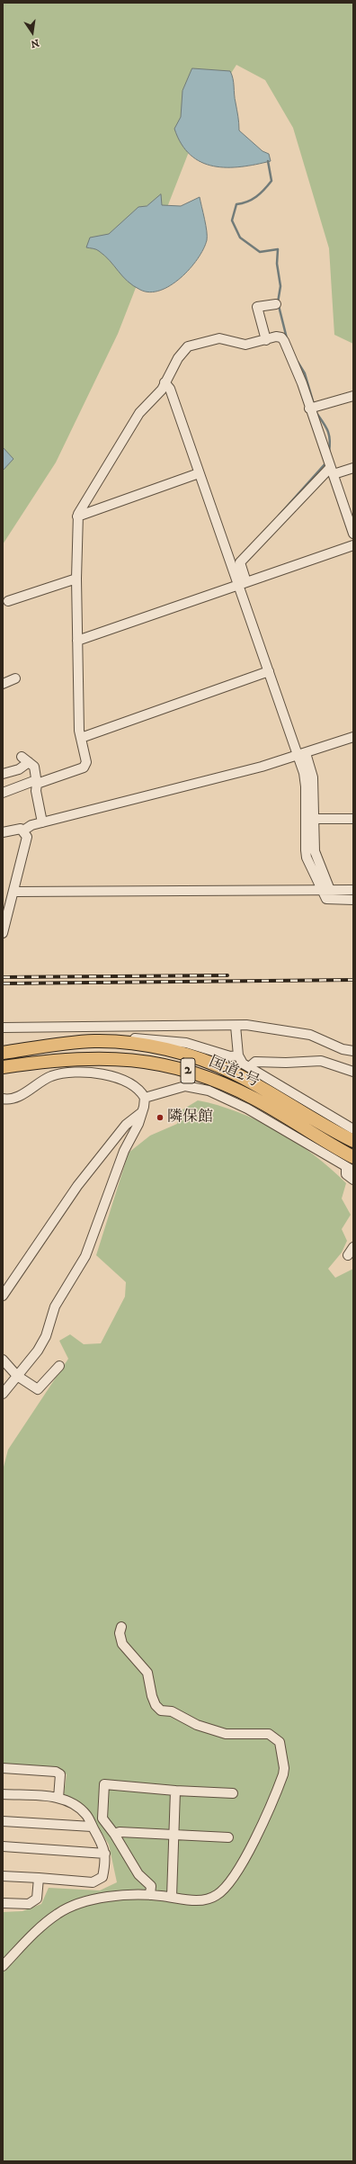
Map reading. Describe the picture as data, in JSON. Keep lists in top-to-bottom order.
{
  "streets": {
    "highway": ["2", "国道2号"]
  },
  "places": ["隣保館"],
  "north": "bottom"
}
